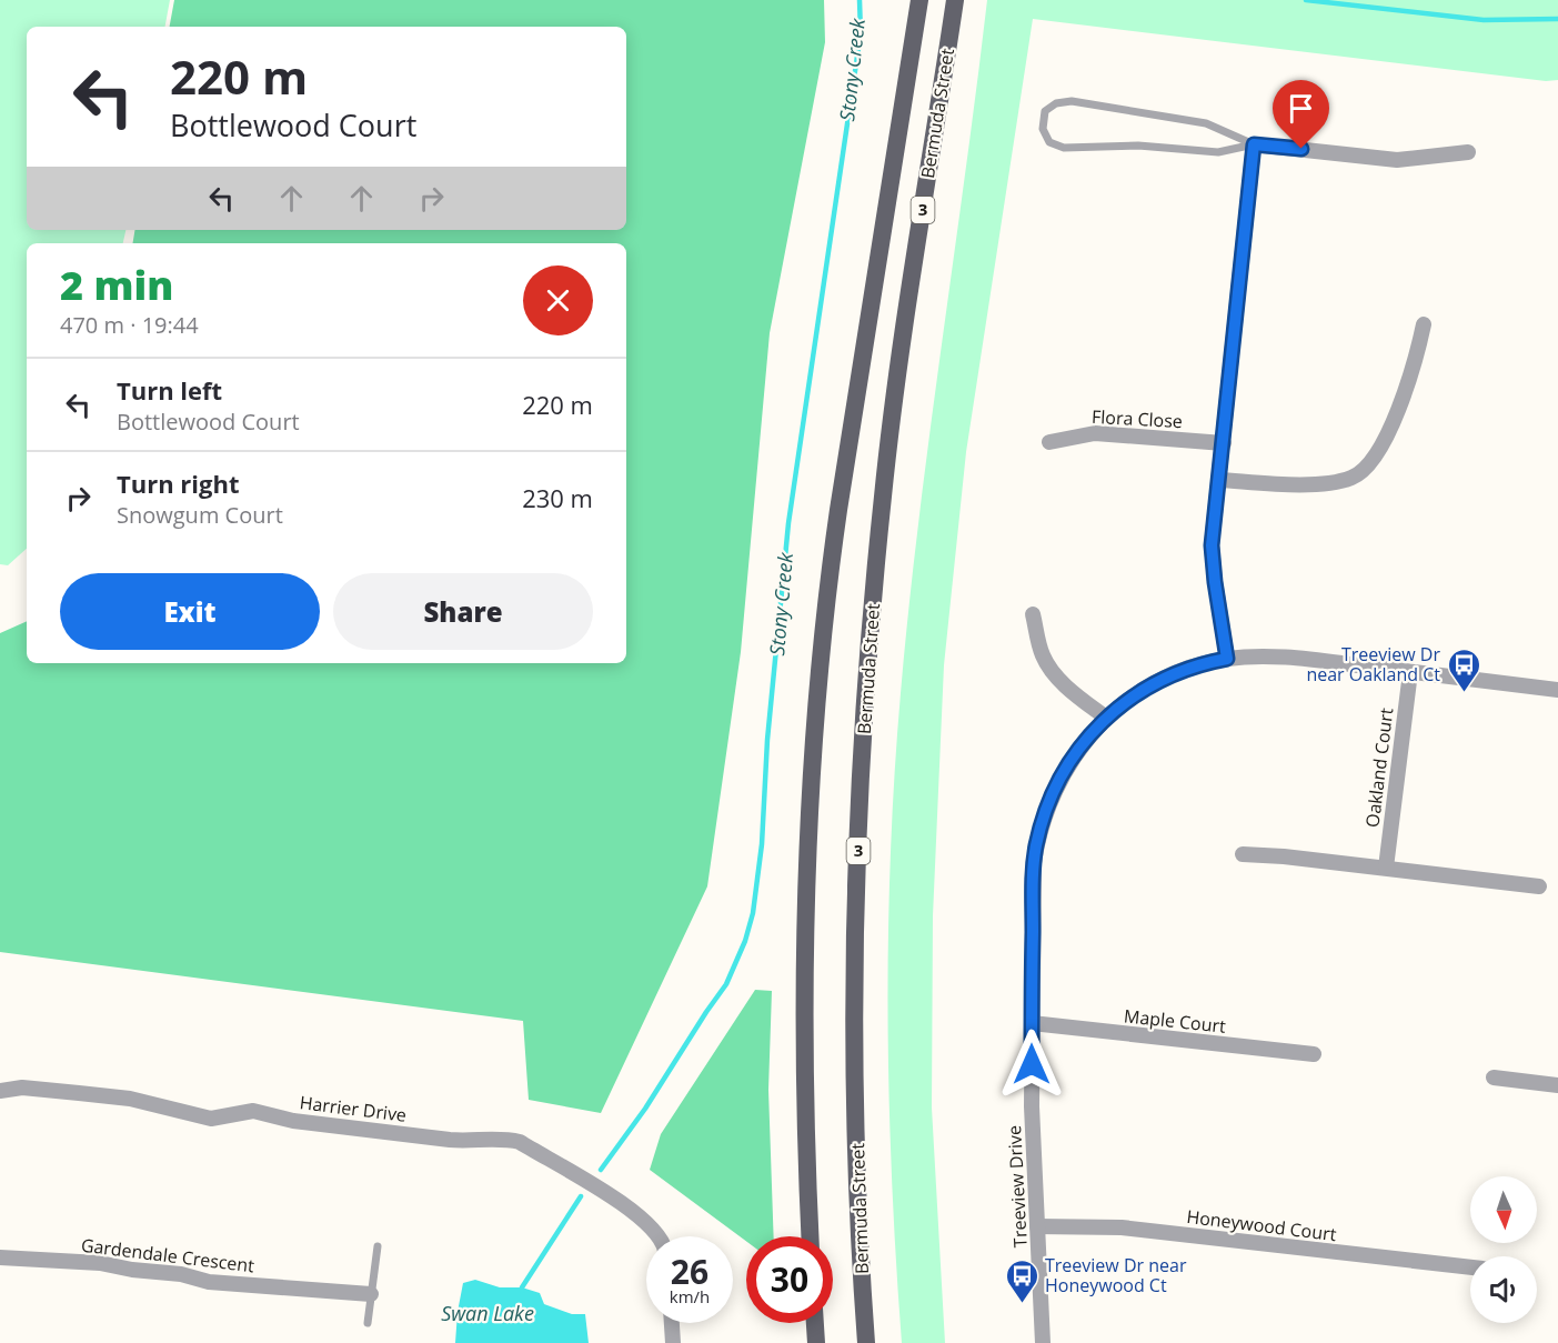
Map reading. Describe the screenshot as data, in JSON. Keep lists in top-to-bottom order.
{
  "streets": {
    "main road": ["Bermuda Street", "3"],
    "street": [
      "Flora Close",
      "Oakland Court",
      "Maple Court",
      "Harrier Drive",
      "Treeview Drive",
      "Honeywood Court",
      "Gardendale Crescent"
    ]
  },
  "crossings": [
    ["Oakland Court", "Treeview Drive"],
    ["Maple Court", "Treeview Drive"],
    ["Treeview Drive", "Honeywood Court"]
  ],
  "water": ["Stony Creek", "Swan Lake"],
  "places": {
    "bus stop": ["Treeview Dr near Oakland Ct", "Treeview Dr near Honeywood Ct"]
  },
  "north": "bottom",
  "page": {
    "turn": ["220 m", "Bottlewood Court"],
    "heading": ["2 min", "470 m · 19:44"],
    "list": [
      {
        "name": "Turn left",
        "note": "Bottlewood Court",
        "value": "220 m"
      },
      {
        "name": "Turn right",
        "note": "Snowgum Court",
        "value": "230 m"
      }
    ],
    "buttons": ["Exit", "Share"],
    "speed": "26 km/h",
    "limit": "30"
  }
}
